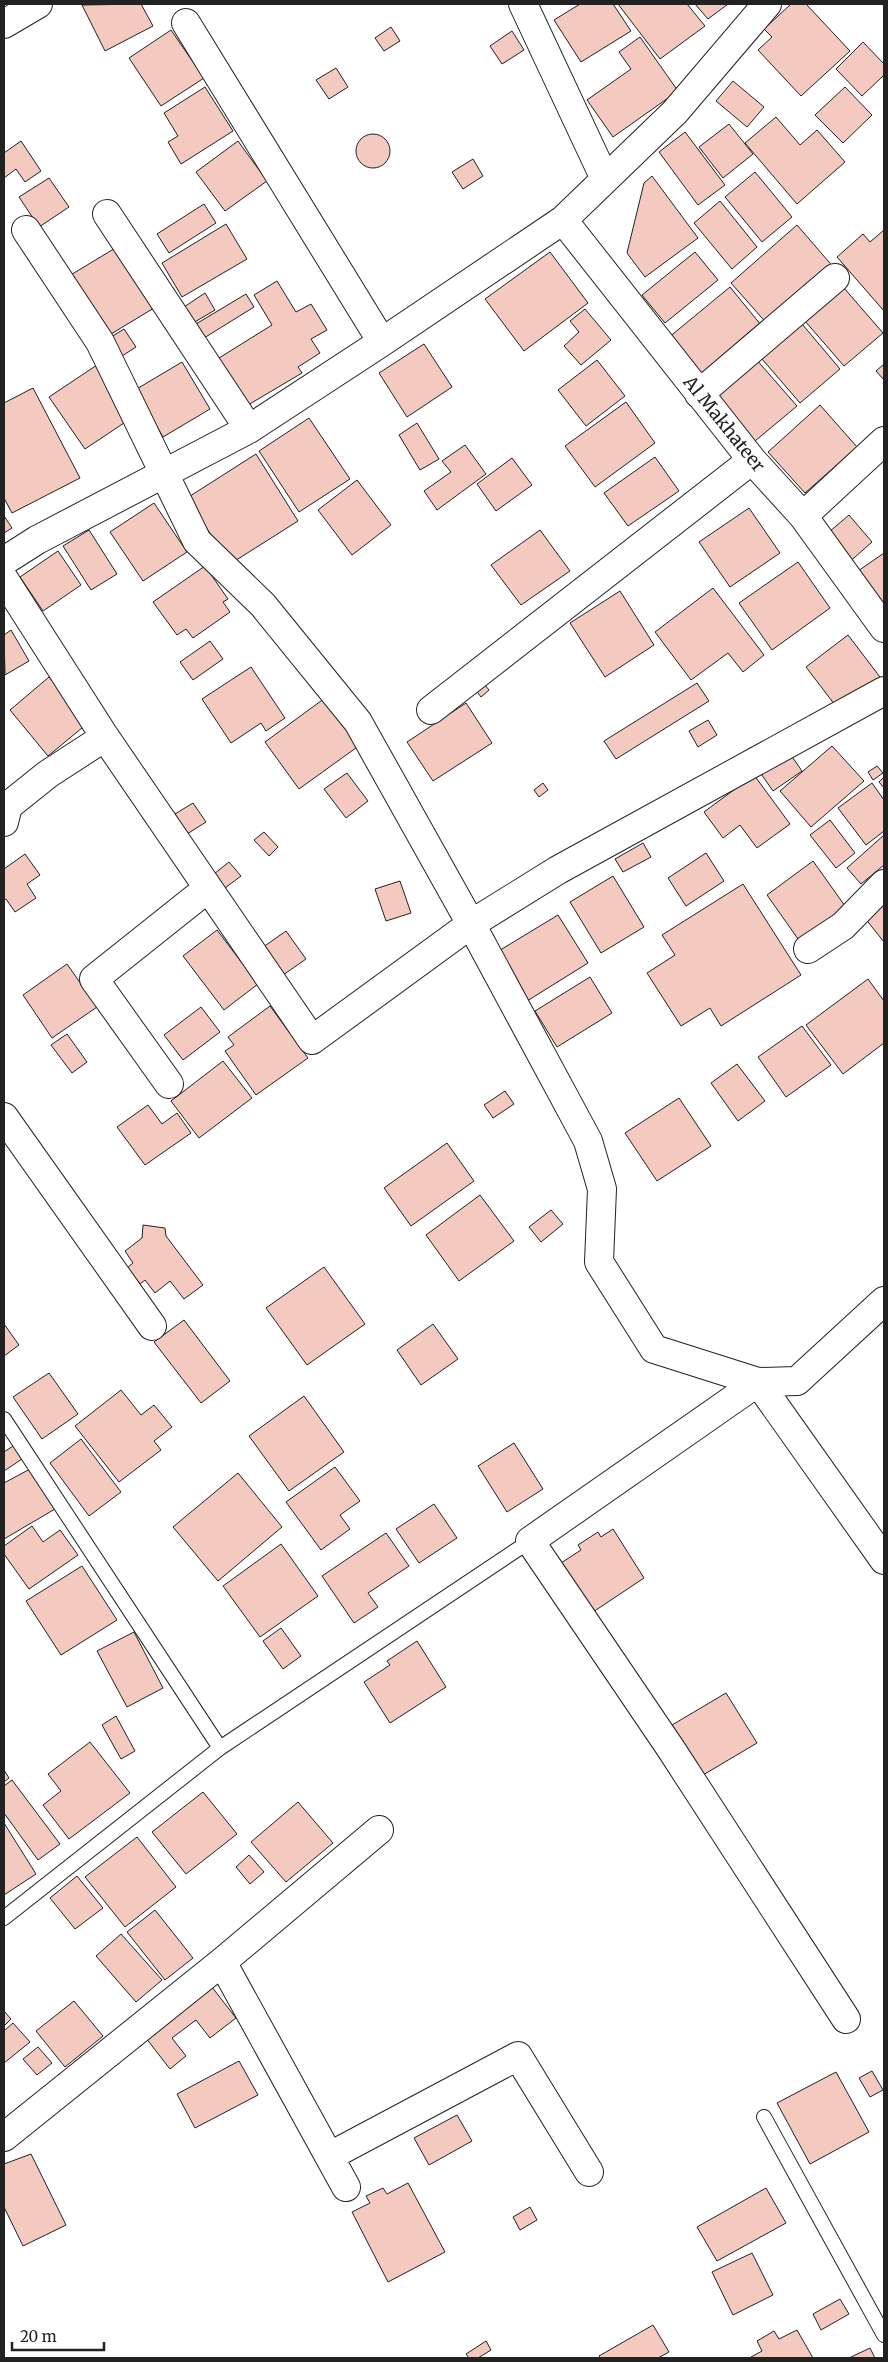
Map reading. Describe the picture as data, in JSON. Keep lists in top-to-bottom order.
{
  "streets": {
    "street": ["Al Makhateer"]
  },
  "scale_bar": "20 m"
}
